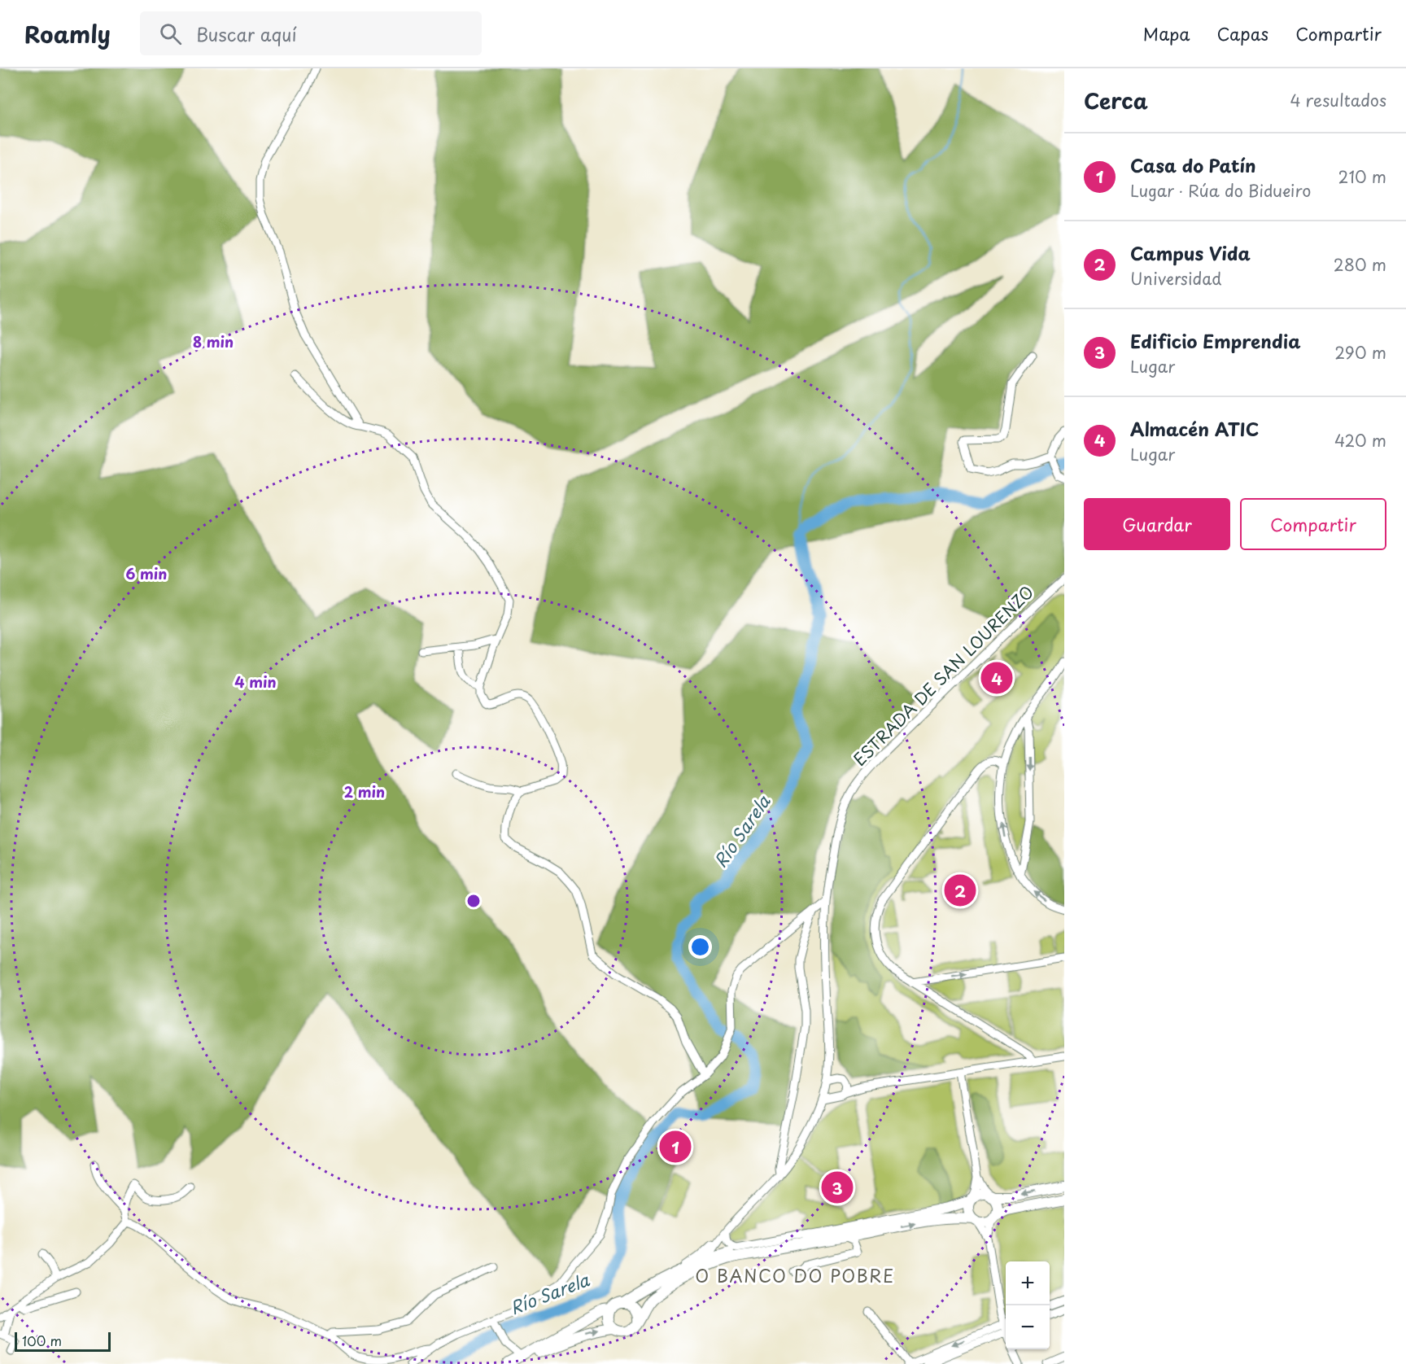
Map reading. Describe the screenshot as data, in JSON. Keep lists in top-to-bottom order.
{
  "streets": {
    "street": ["ESTRADA DE SAN LOURENZO"]
  },
  "districts": ["O BANCO DO POBRE"],
  "water": ["Río Sarela"],
  "scale_bar": "100 m",
  "page": {
    "header": "Roamly",
    "search": "Buscar aquí",
    "nav": ["Mapa", "Capas", "Compartir"],
    "heading": ["Cerca", "4 resultados"],
    "list": [
      {
        "mark": "1",
        "name": "Casa do Patín",
        "note": "Lugar · Rúa do Bidueiro",
        "value": "210 m"
      },
      {
        "mark": "2",
        "name": "Campus Vida",
        "note": "Universidad",
        "value": "280 m"
      },
      {
        "mark": "3",
        "name": "Edificio Emprendia",
        "note": "Lugar",
        "value": "290 m"
      },
      {
        "mark": "4",
        "name": "Almacén ATIC",
        "note": "Lugar",
        "value": "420 m"
      }
    ],
    "buttons": ["Guardar", "Compartir"],
    "pins": [
      "4",
      "2",
      "1",
      "3"
    ],
    "map_buttons": ["+", "−"],
    "scale": "100 m"
  },
  "rings": [
    "8 min",
    "6 min",
    "4 min",
    "2 min"
  ]
}
